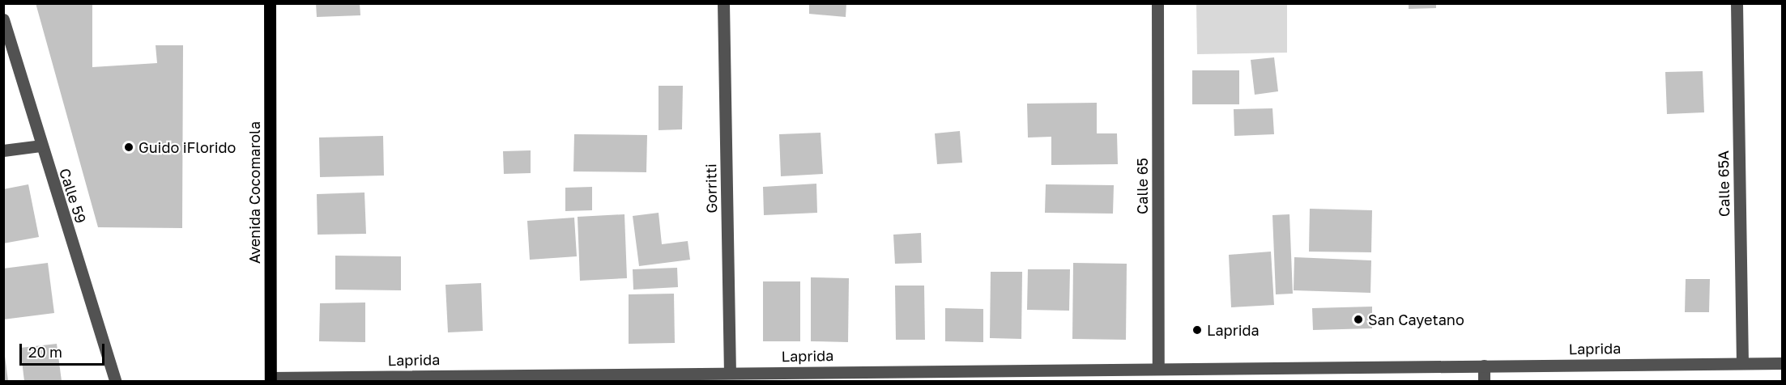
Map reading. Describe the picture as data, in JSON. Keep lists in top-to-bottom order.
{
  "streets": {
    "main road": ["Avenida Cocomarola"],
    "street": [
      "Calle 65A",
      "Calle 65",
      "Gorritti",
      "Calle 59",
      "Laprida"
    ]
  },
  "crossings": [
    ["Calle 65A", "Laprida"],
    ["Calle 65", "Laprida"],
    ["Gorritti", "Laprida"],
    ["Avenida Cocomarola", "Laprida"]
  ],
  "places": ["Guido iFlorido", "San Cayetano", "Laprida"],
  "scale_bar": "20 m"
}
